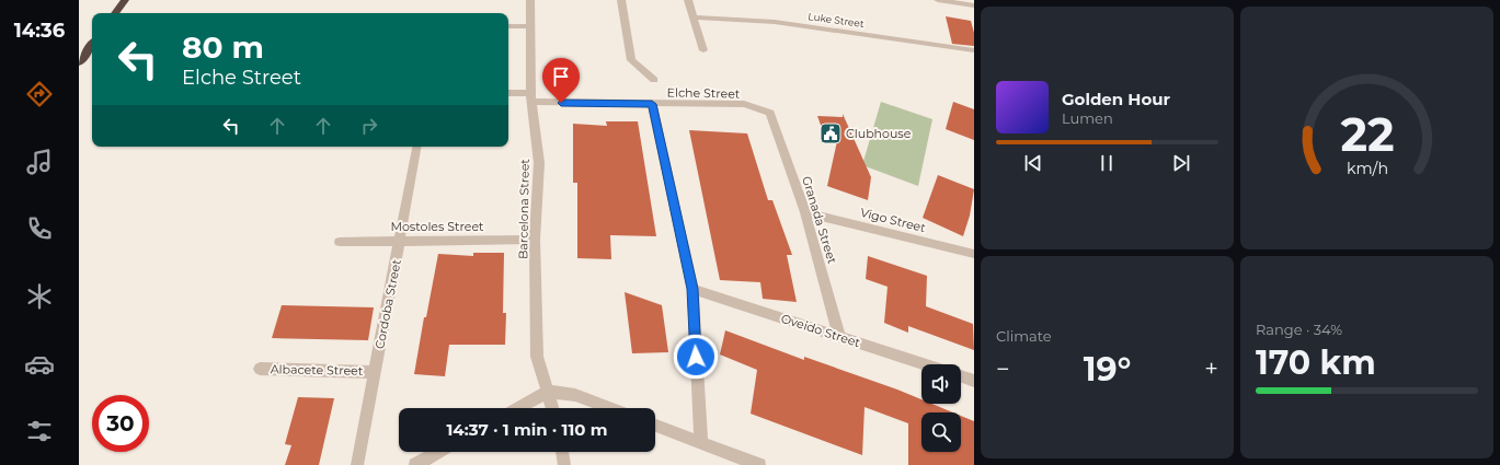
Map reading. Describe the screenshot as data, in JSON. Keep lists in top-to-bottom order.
{
  "streets": {
    "street": [
      "Luke Street",
      "Elche Street",
      "Barcelona Street",
      "Granada Street",
      "Vigo Street",
      "Mostoles Street",
      "Cordoba Street",
      "Oveido Street",
      "Albacete Street"
    ]
  },
  "crossings": [
    ["Elche Street", "Barcelona Street"],
    ["Elche Street", "Granada Street"],
    ["Barcelona Street", "Mostoles Street"],
    ["Granada Street", "Vigo Street"],
    ["Granada Street", "Oveido Street"],
    ["Mostoles Street", "Cordoba Street"],
    ["Cordoba Street", "Albacete Street"]
  ],
  "places": {
    "public building": ["Clubhouse"]
  },
  "page": {
    "tabs": "14:36",
    "turn": ["80 m", "Elche Street"],
    "song": ["Golden Hour", "Lumen"],
    "tile": [
      "Climate",
      ["Range · 34%", "170 km"]
    ],
    "heat": ["−", "19°", "+"],
    "limit": "30",
    "trip": "14:37 · 1 min · 110 m",
    "gauge": ["22", "km/h"]
  }
}
